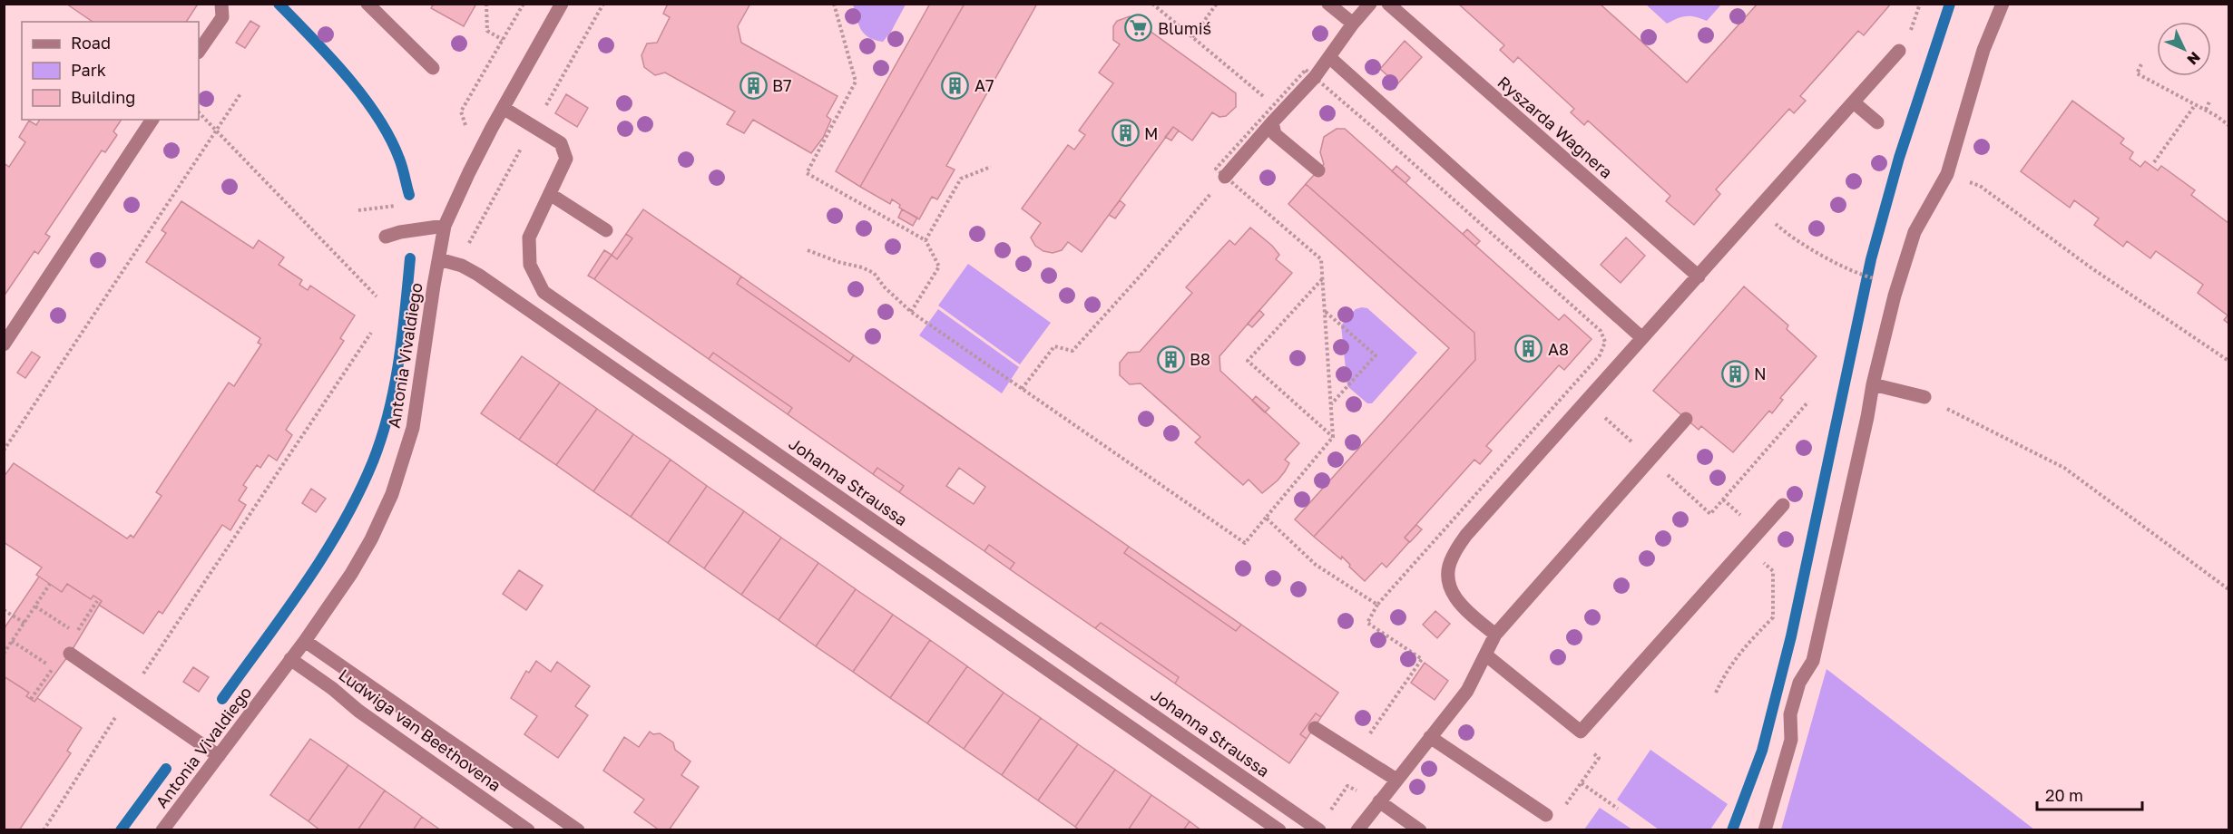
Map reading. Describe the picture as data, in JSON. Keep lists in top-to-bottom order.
{
  "streets": {
    "street": [
      "Ryszarda Wagnera",
      "Antonia Vivaldiego",
      "Johanna Straussa",
      "Ludwiga van Beethovena"
    ]
  },
  "crossings": [
    ["Antonia Vivaldiego", "Johanna Straussa"],
    ["Antonia Vivaldiego", "Ludwiga van Beethovena"]
  ],
  "places": {
    "supermarket": ["Blumiś"],
    "building": [
      "B7",
      "A7",
      "M",
      "A8",
      "B8",
      "N"
    ]
  },
  "legend": ["Road", "Park", "Building"],
  "scale_bar": "20 m",
  "north": "bottom right"
}
